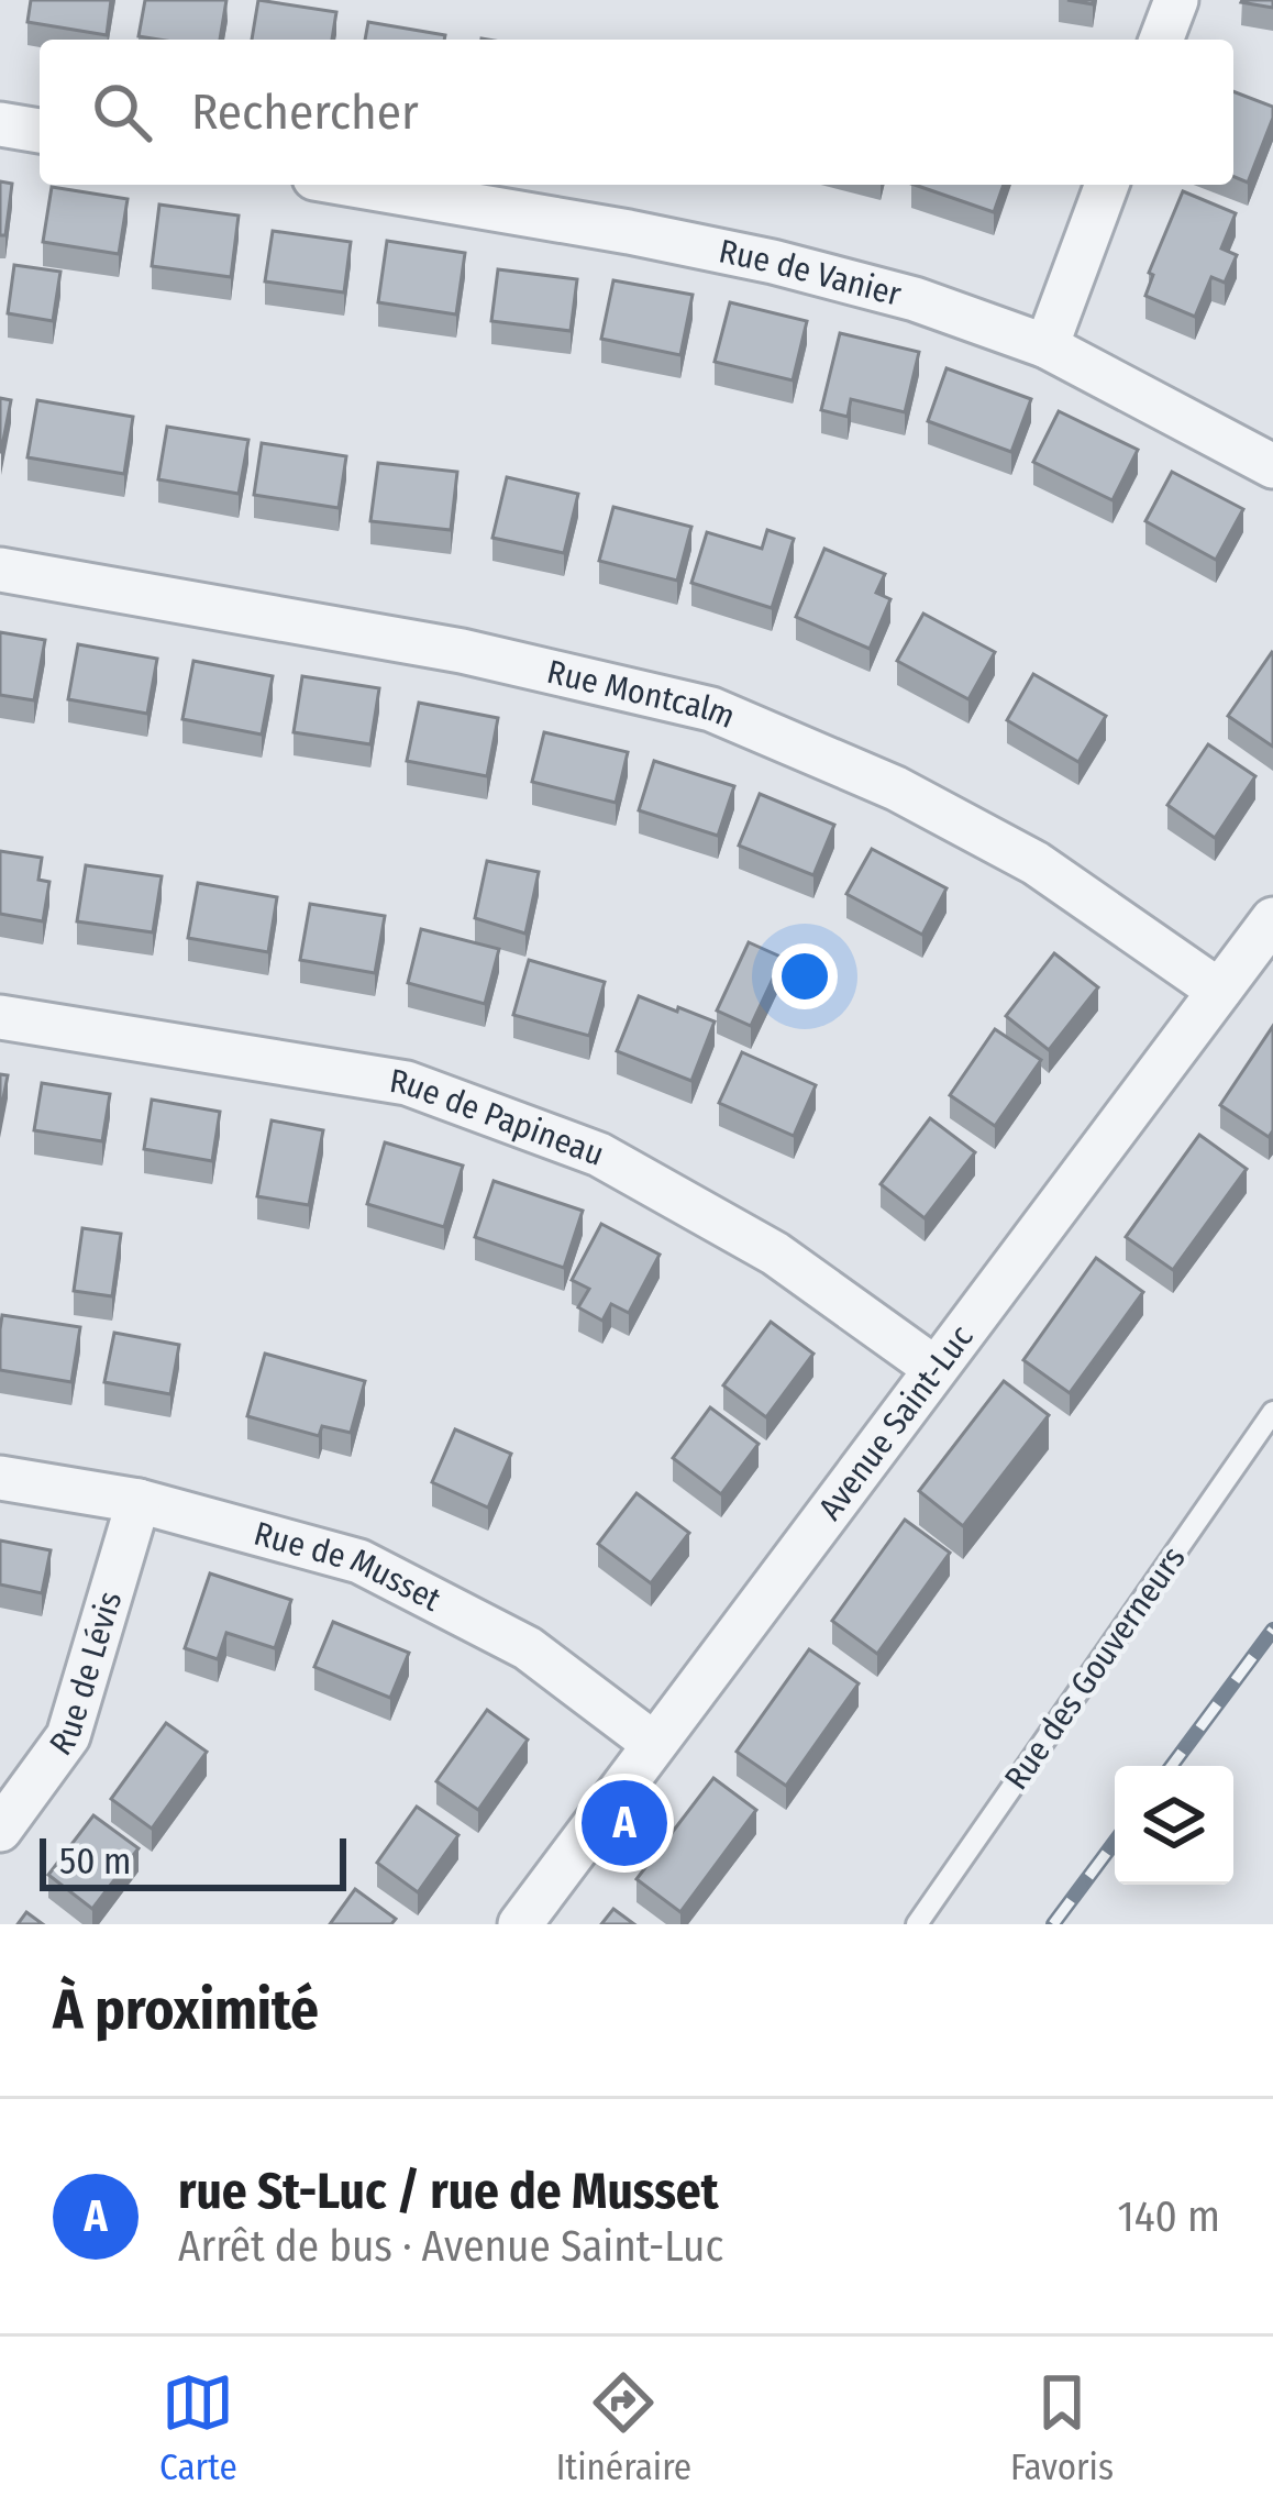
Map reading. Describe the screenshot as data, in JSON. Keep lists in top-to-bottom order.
{
  "streets": {
    "street": [
      "Rue de Vanier",
      "Rue Montcalm",
      "Rue de Papineau",
      "Avenue Saint-Luc",
      "Rue de Musset",
      "Rue de Lévis"
    ],
    "lane": ["Rue des Gouverneurs"]
  },
  "crossings": [
    ["Rue Montcalm", "Avenue Saint-Luc"],
    ["Rue de Papineau", "Avenue Saint-Luc"],
    ["Avenue Saint-Luc", "Rue de Musset"],
    ["Rue de Musset", "Rue de Lévis"]
  ],
  "scale_bar": "50 m",
  "page": {
    "search": "Rechercher",
    "pins": "A",
    "scale": "50 m",
    "heading": "À proximité",
    "list": [
      {
        "mark": "A",
        "name": "rue St-Luc / rue de Musset",
        "note": "Arrêt de bus · Avenue Saint-Luc",
        "value": "140 m"
      }
    ],
    "nav": ["Carte", "Itinéraire", "Favoris"]
  }
}
